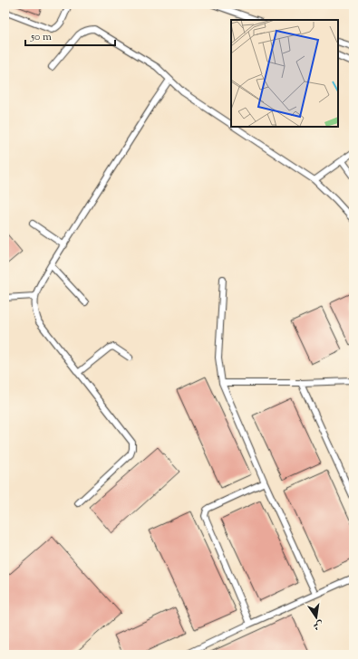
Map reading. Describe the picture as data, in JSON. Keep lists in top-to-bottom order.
{
  "scale_bar": "50 m",
  "north": "bottom"
}
